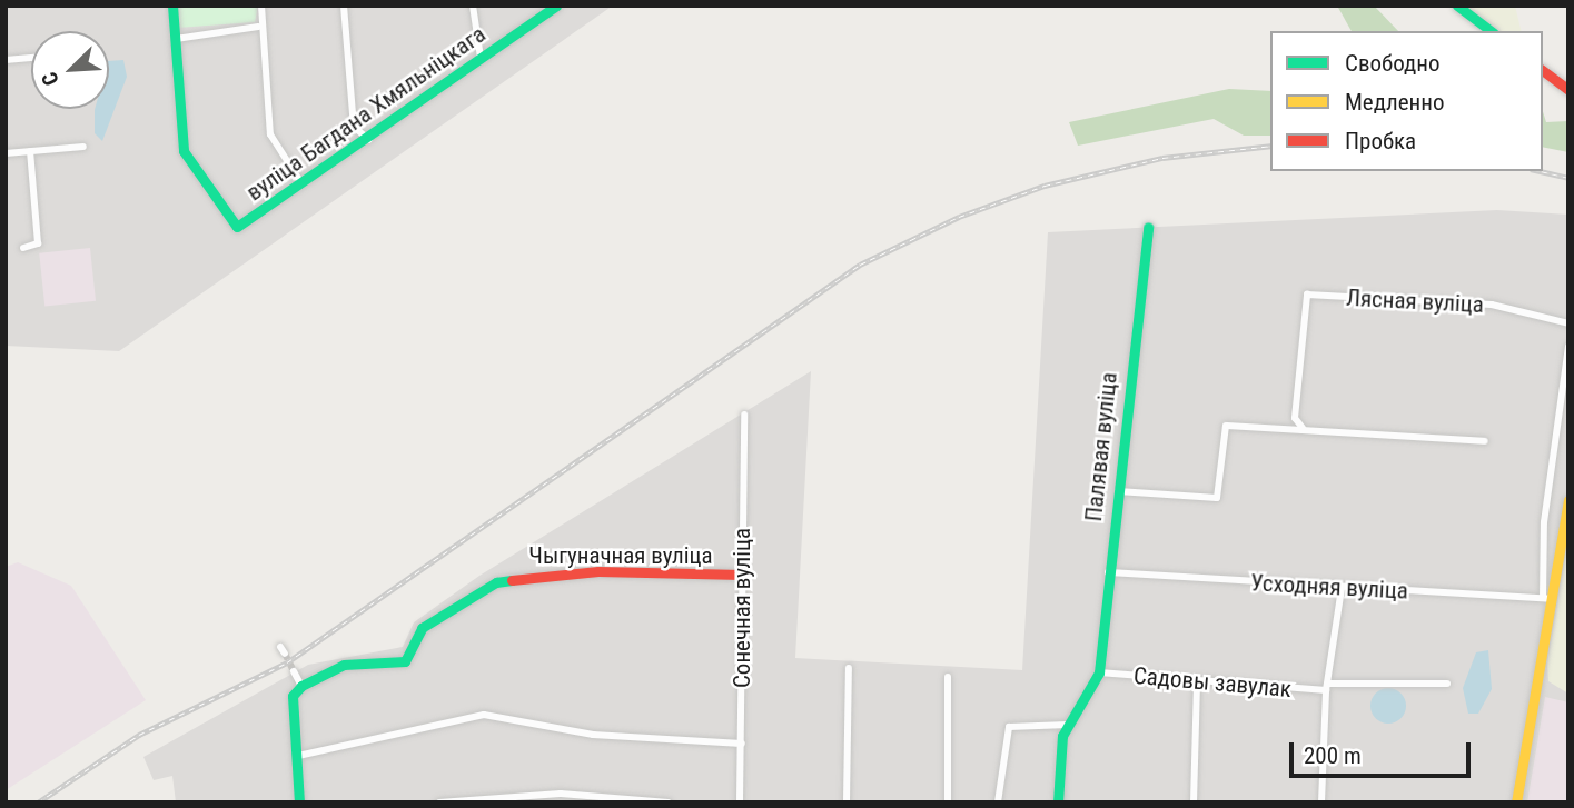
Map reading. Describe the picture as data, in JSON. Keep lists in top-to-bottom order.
{
  "streets": {
    "street": [
      "вуліца Багдана Хмяльніцкага",
      "Лясная вуліца",
      "Палявая вуліца",
      "Чыгуначная вуліца",
      "Усходняя вуліца",
      "Сонечная вуліца",
      "Садовы завулак"
    ]
  },
  "crossings": [
    ["Палявая вуліца", "Усходняя вуліца"],
    ["Палявая вуліца", "Садовы завулак"],
    ["Чыгуначная вуліца", "Сонечная вуліца"]
  ],
  "legend": ["Свободно", "Медленно", "Пробка"],
  "scale_bar": "200 m",
  "north": "bottom left"
}
